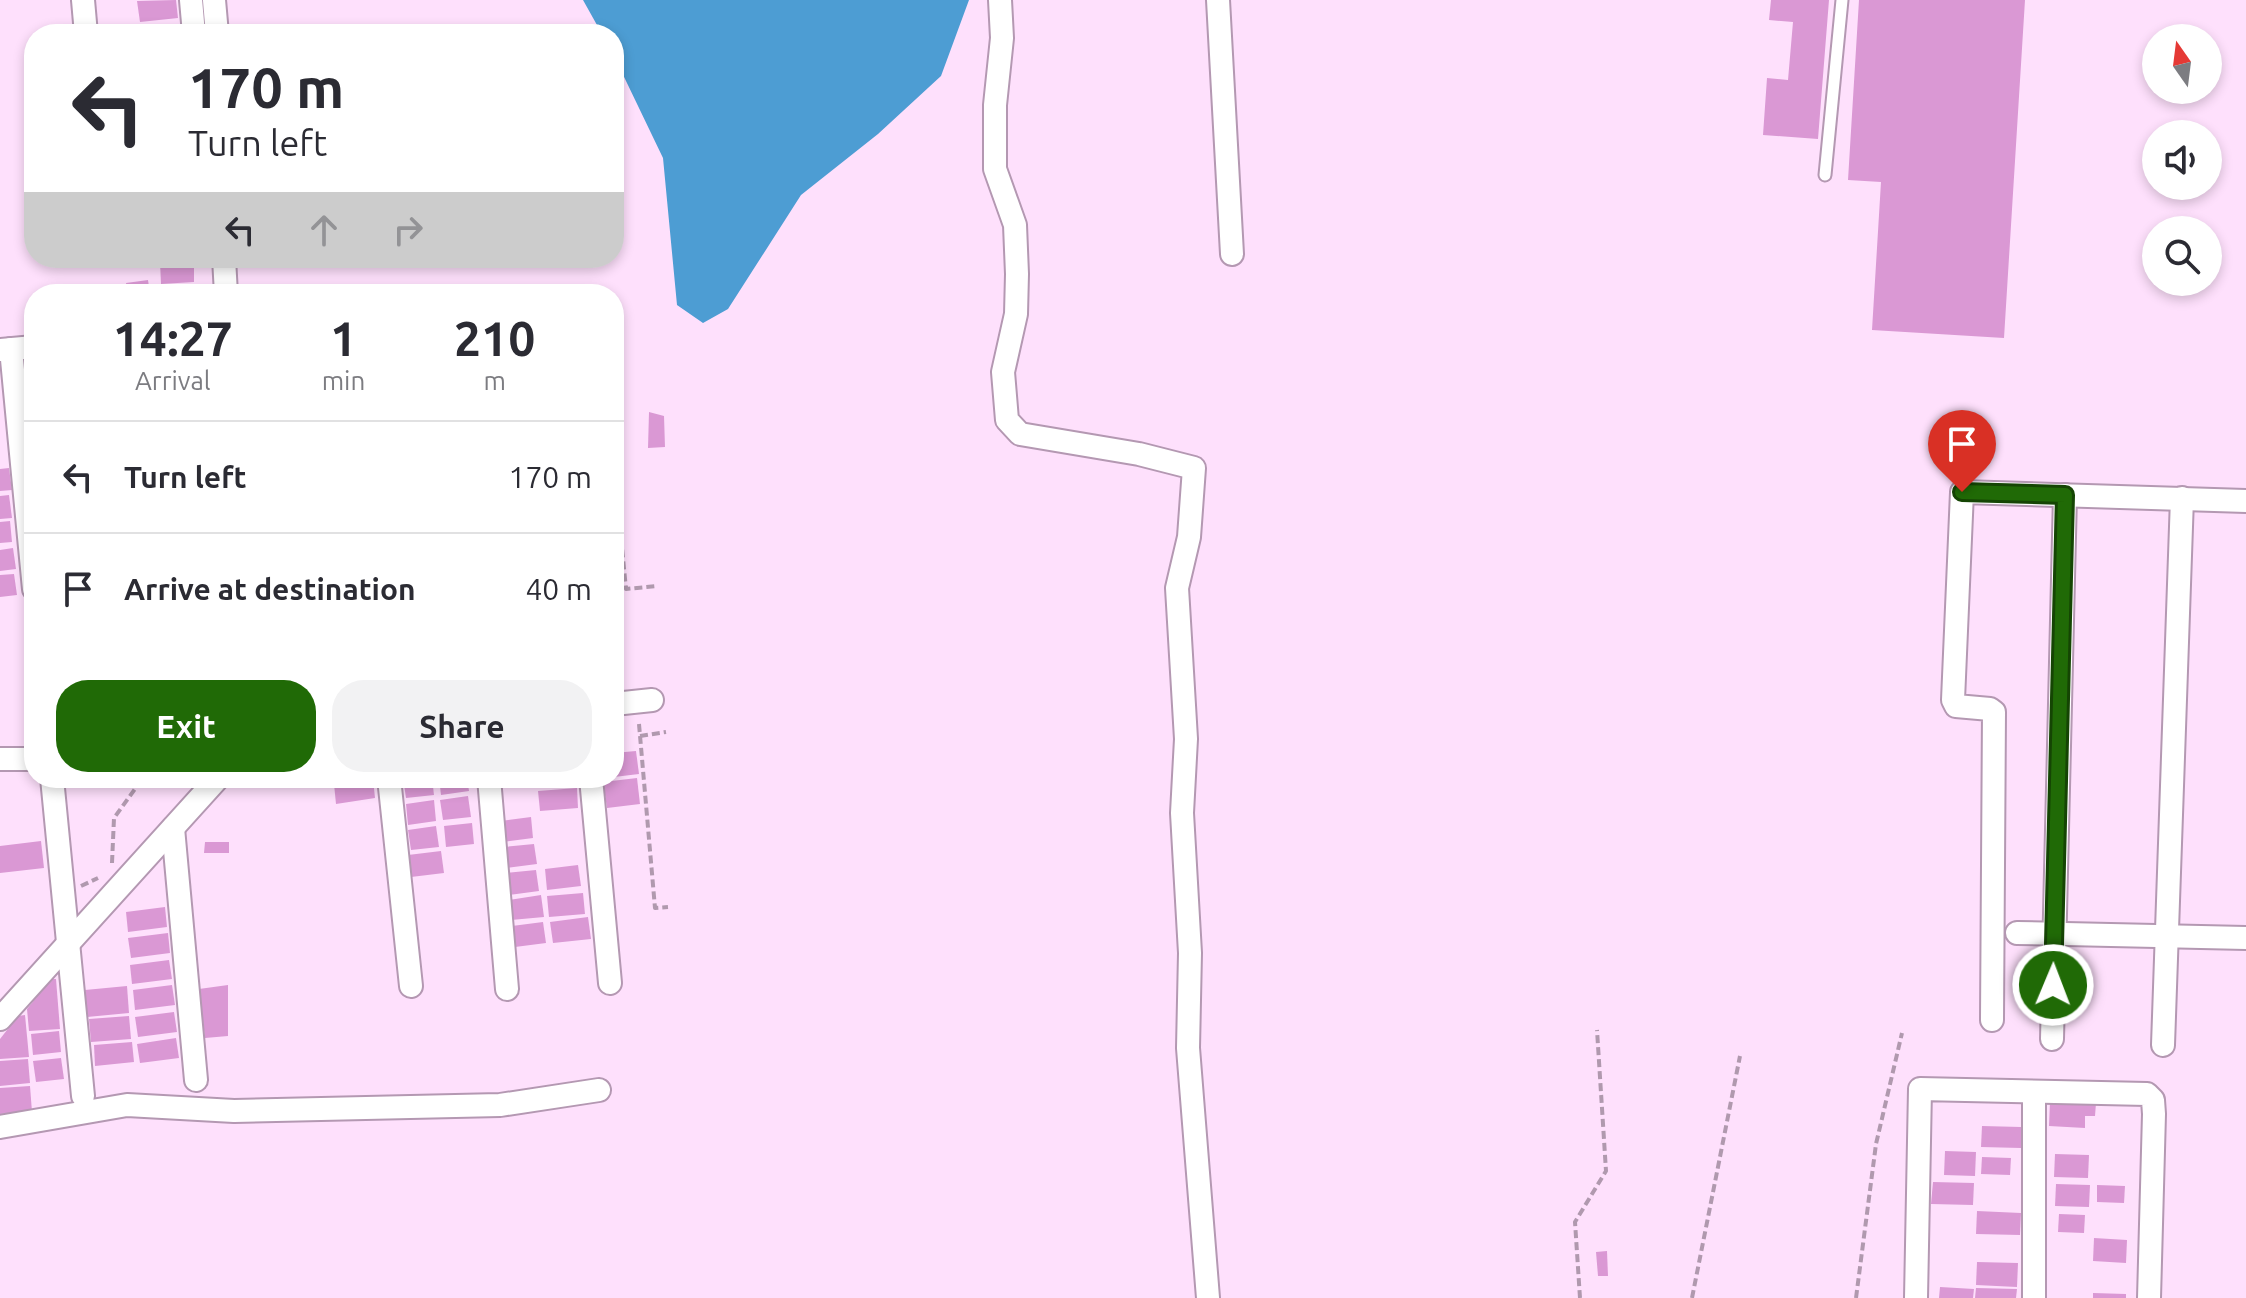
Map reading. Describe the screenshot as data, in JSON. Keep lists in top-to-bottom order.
{
  "north": "top",
  "page": {
    "turn": ["170 m", "Turn left"],
    "eta": [
      "14:27",
      "Arrival",
      "1",
      "min",
      "210",
      "m"
    ],
    "list": [
      {
        "name": "Turn left",
        "value": "170 m"
      },
      {
        "name": "Arrive at destination",
        "value": "40 m"
      }
    ],
    "buttons": ["Exit", "Share"]
  }
}
